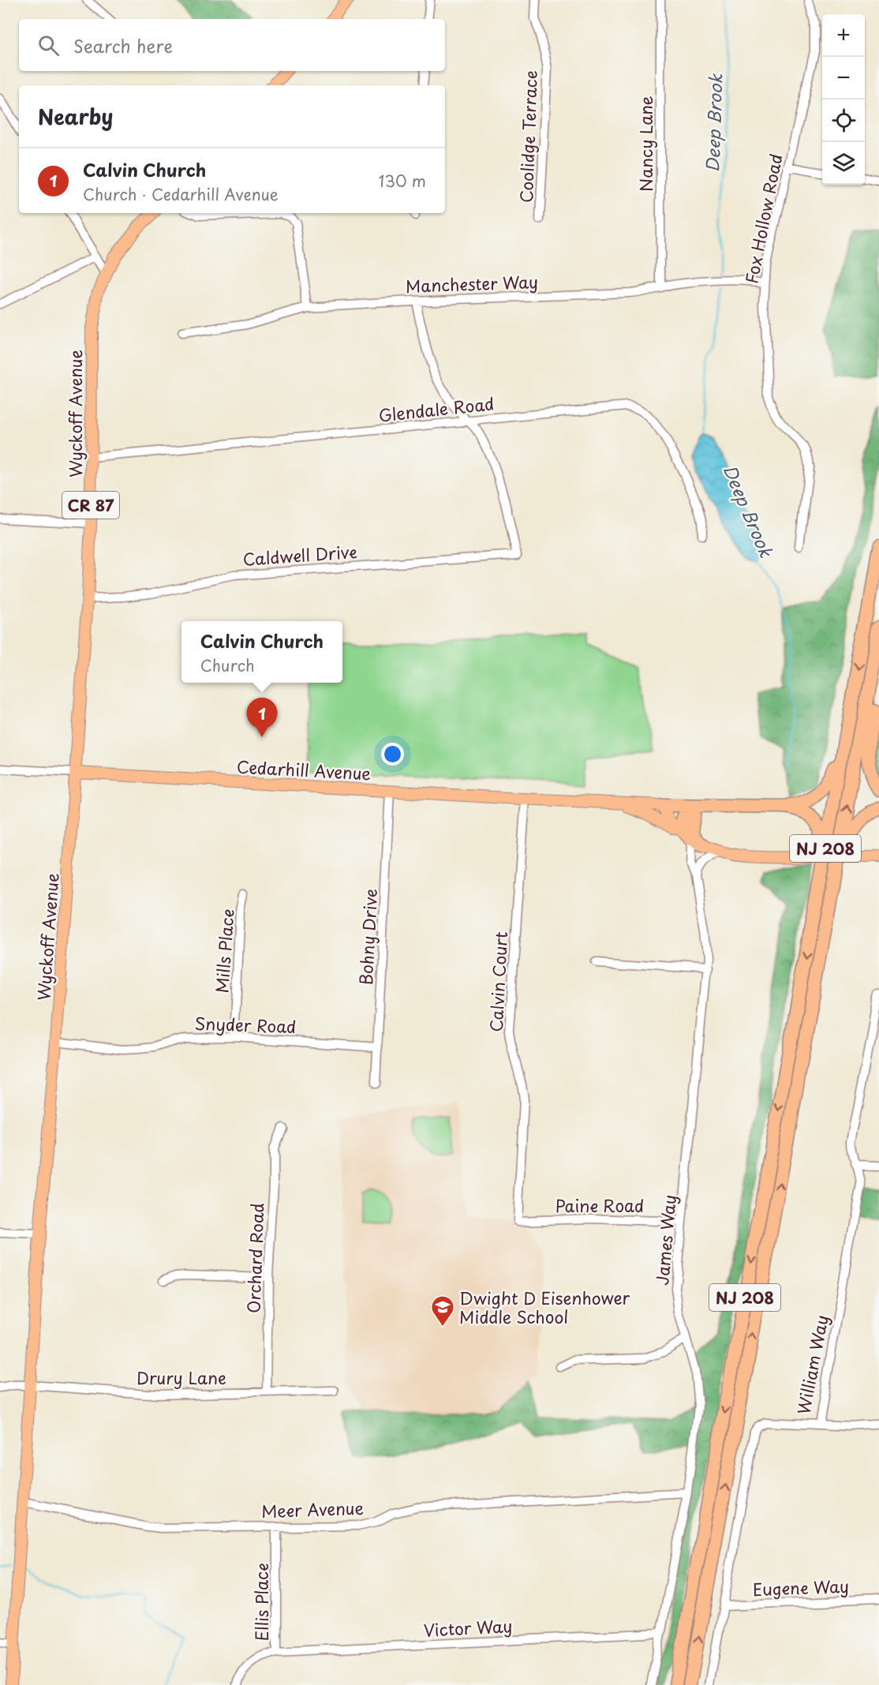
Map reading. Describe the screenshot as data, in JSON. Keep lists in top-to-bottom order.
{
  "streets": {
    "highway": ["NJ 208"],
    "main road": ["Wyckoff Avenue", "CR 87", "Cedarhill Avenue"],
    "street": [
      "Coolidge Terrace",
      "Nancy Lane",
      "Fox Hollow Road",
      "Manchester Way",
      "Glendale Road",
      "Caldwell Drive",
      "Bohny Drive",
      "Mills Place",
      "Calvin Court",
      "Snyder Road",
      "Paine Road",
      "James Way",
      "Orchard Road",
      "William Way",
      "Drury Lane",
      "Meer Avenue",
      "Eugene Way",
      "Ellis Place",
      "Victor Way"
    ]
  },
  "crossings": [
    ["Nancy Lane", "Manchester Way"],
    ["Fox Hollow Road", "Manchester Way"],
    ["Glendale Road", "Wyckoff Avenue"],
    ["Glendale Road", "Caldwell Drive"],
    ["Wyckoff Avenue", "Caldwell Drive"],
    ["Wyckoff Avenue", "Cedarhill Avenue"],
    ["Wyckoff Avenue", "Snyder Road"],
    ["Wyckoff Avenue", "Drury Lane"],
    ["Wyckoff Avenue", "Meer Avenue"],
    ["Cedarhill Avenue", "Bohny Drive"],
    ["Cedarhill Avenue", "Calvin Court"],
    ["Cedarhill Avenue", "James Way"],
    ["Bohny Drive", "Snyder Road"],
    ["Mills Place", "Snyder Road"],
    ["Calvin Court", "Paine Road"],
    ["Paine Road", "James Way"],
    ["James Way", "Meer Avenue"],
    ["James Way", "Victor Way"],
    ["Orchard Road", "Drury Lane"],
    ["William Way", "Eugene Way"],
    ["Meer Avenue", "Ellis Place"],
    ["Ellis Place", "Victor Way"]
  ],
  "water": ["Deep Brook"],
  "places": {
    "school or university": ["Dwight D Eisenhower Middle School"]
  },
  "page": {
    "map_buttons": ["+", "−"],
    "search": "Search here",
    "heading": "Nearby",
    "list": [
      {
        "mark": "1",
        "name": "Calvin Church",
        "note": "Church · Cedarhill Avenue",
        "value": "130 m"
      }
    ],
    "popup": ["Calvin Church", "Church"],
    "pins": "1"
  }
}
